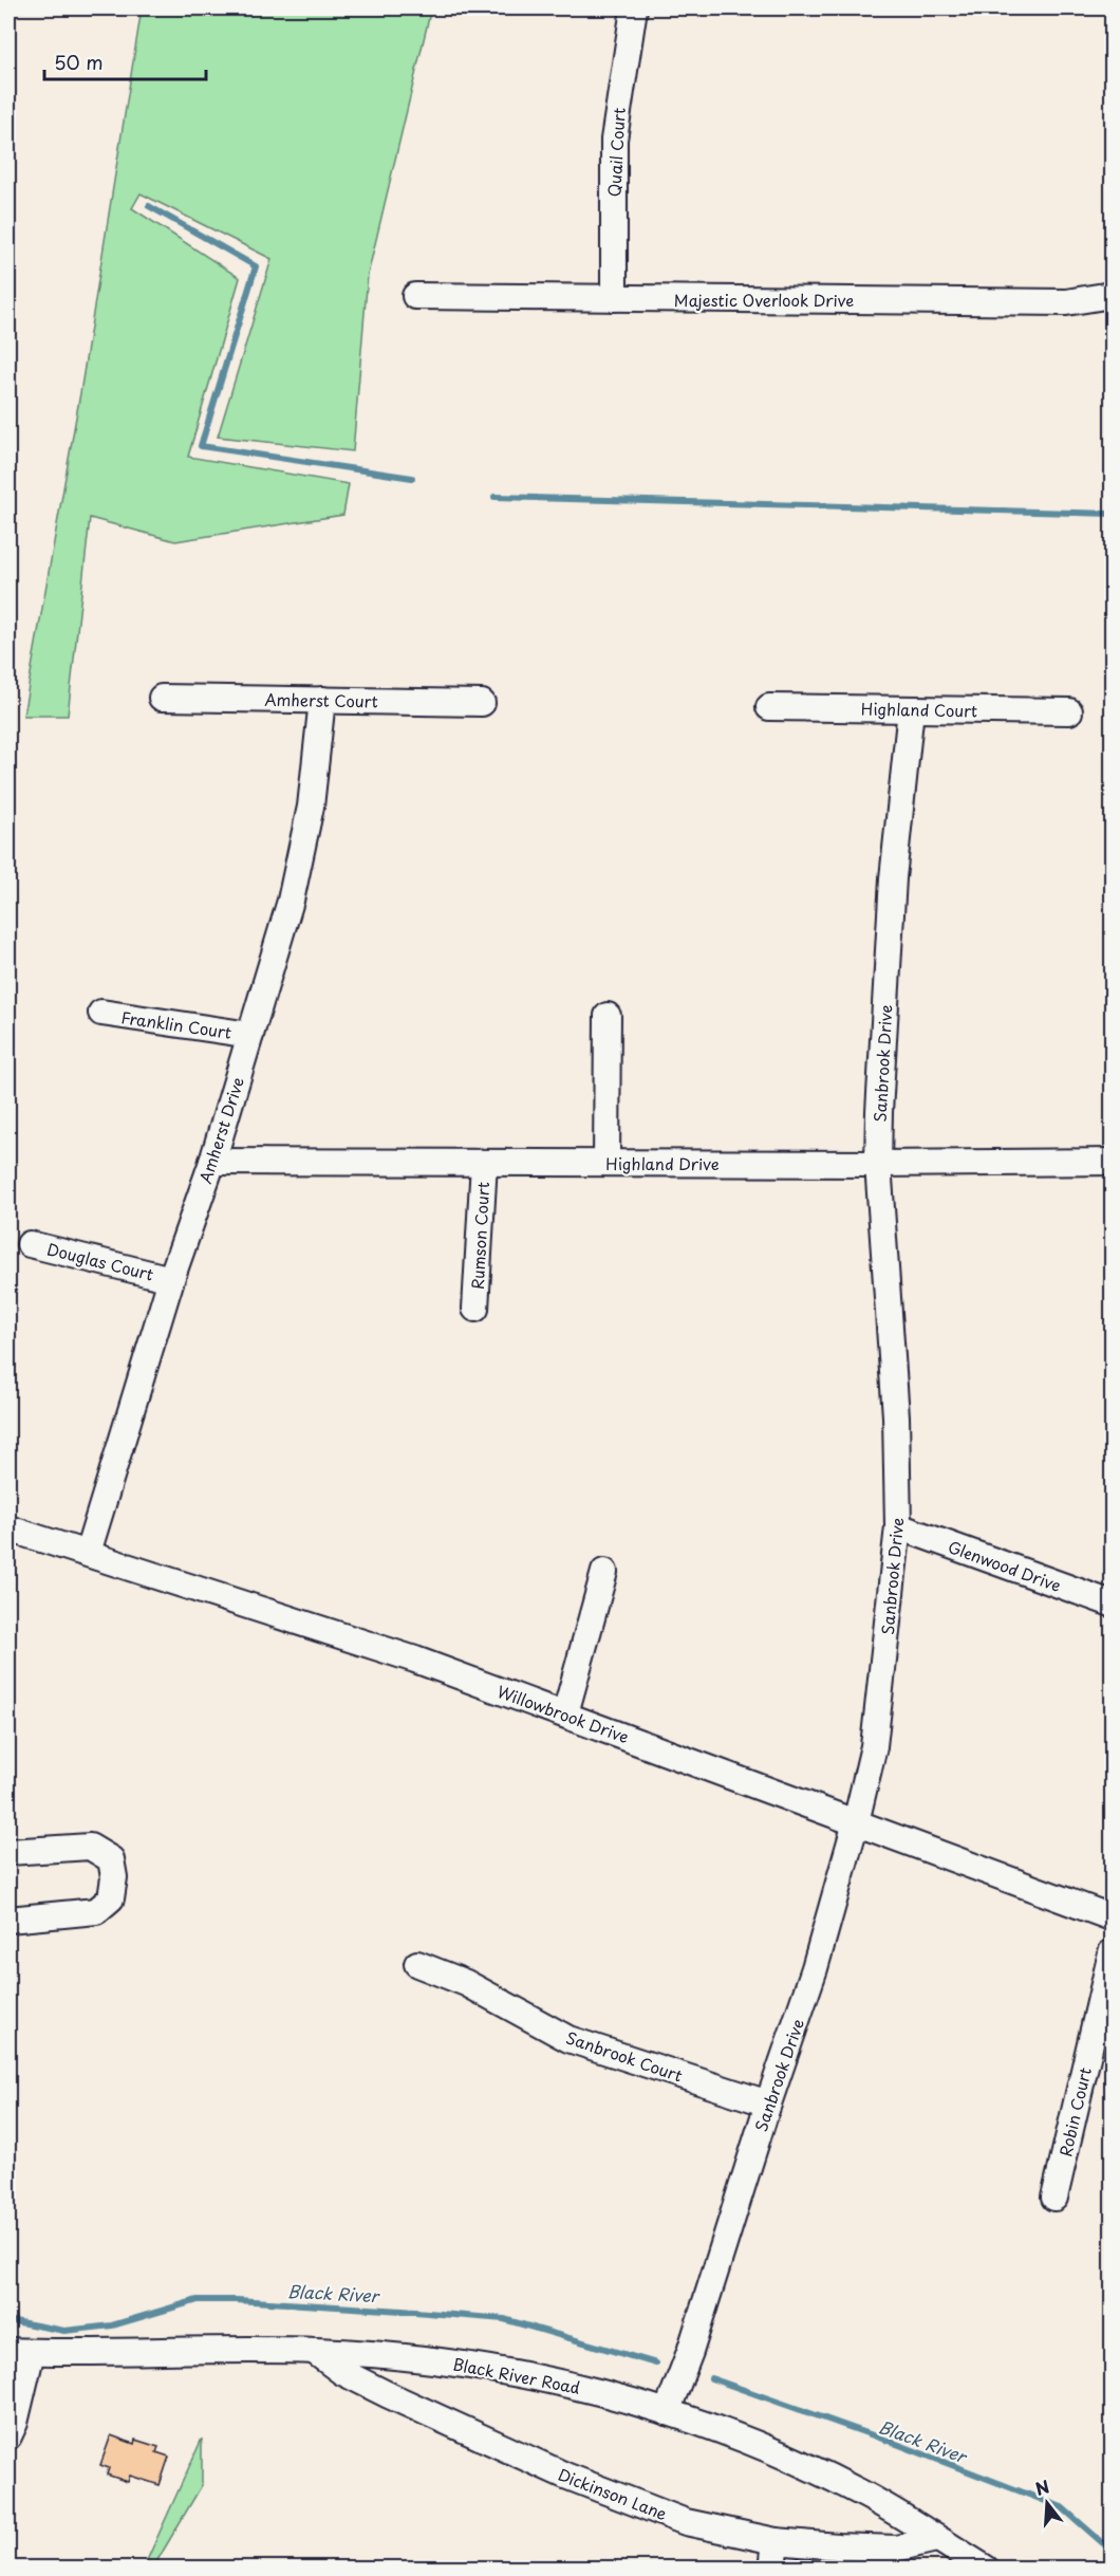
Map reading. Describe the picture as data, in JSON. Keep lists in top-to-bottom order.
{
  "streets": {
    "street": [
      "Quail Court",
      "Majestic Overlook Drive",
      "Amherst Court",
      "Highland Court",
      "Franklin Court",
      "Sanbrook Drive",
      "Amherst Drive",
      "Highland Drive",
      "Rumson Court",
      "Douglas Court",
      "Glenwood Drive",
      "Willowbrook Drive",
      "Sanbrook Court",
      "Robin Court",
      "Black River Road",
      "Dickinson Lane"
    ]
  },
  "crossings": [
    ["Quail Court", "Majestic Overlook Drive"],
    ["Amherst Court", "Amherst Drive"],
    ["Highland Court", "Sanbrook Drive"],
    ["Franklin Court", "Amherst Drive"],
    ["Sanbrook Drive", "Highland Drive"],
    ["Sanbrook Drive", "Glenwood Drive"],
    ["Sanbrook Drive", "Willowbrook Drive"],
    ["Sanbrook Drive", "Sanbrook Court"],
    ["Sanbrook Drive", "Black River Road"],
    ["Amherst Drive", "Highland Drive"],
    ["Amherst Drive", "Douglas Court"],
    ["Amherst Drive", "Willowbrook Drive"],
    ["Highland Drive", "Rumson Court"],
    ["Black River Road", "Dickinson Lane"]
  ],
  "water": ["Black River"],
  "scale_bar": "50 m",
  "north": "top"
}
